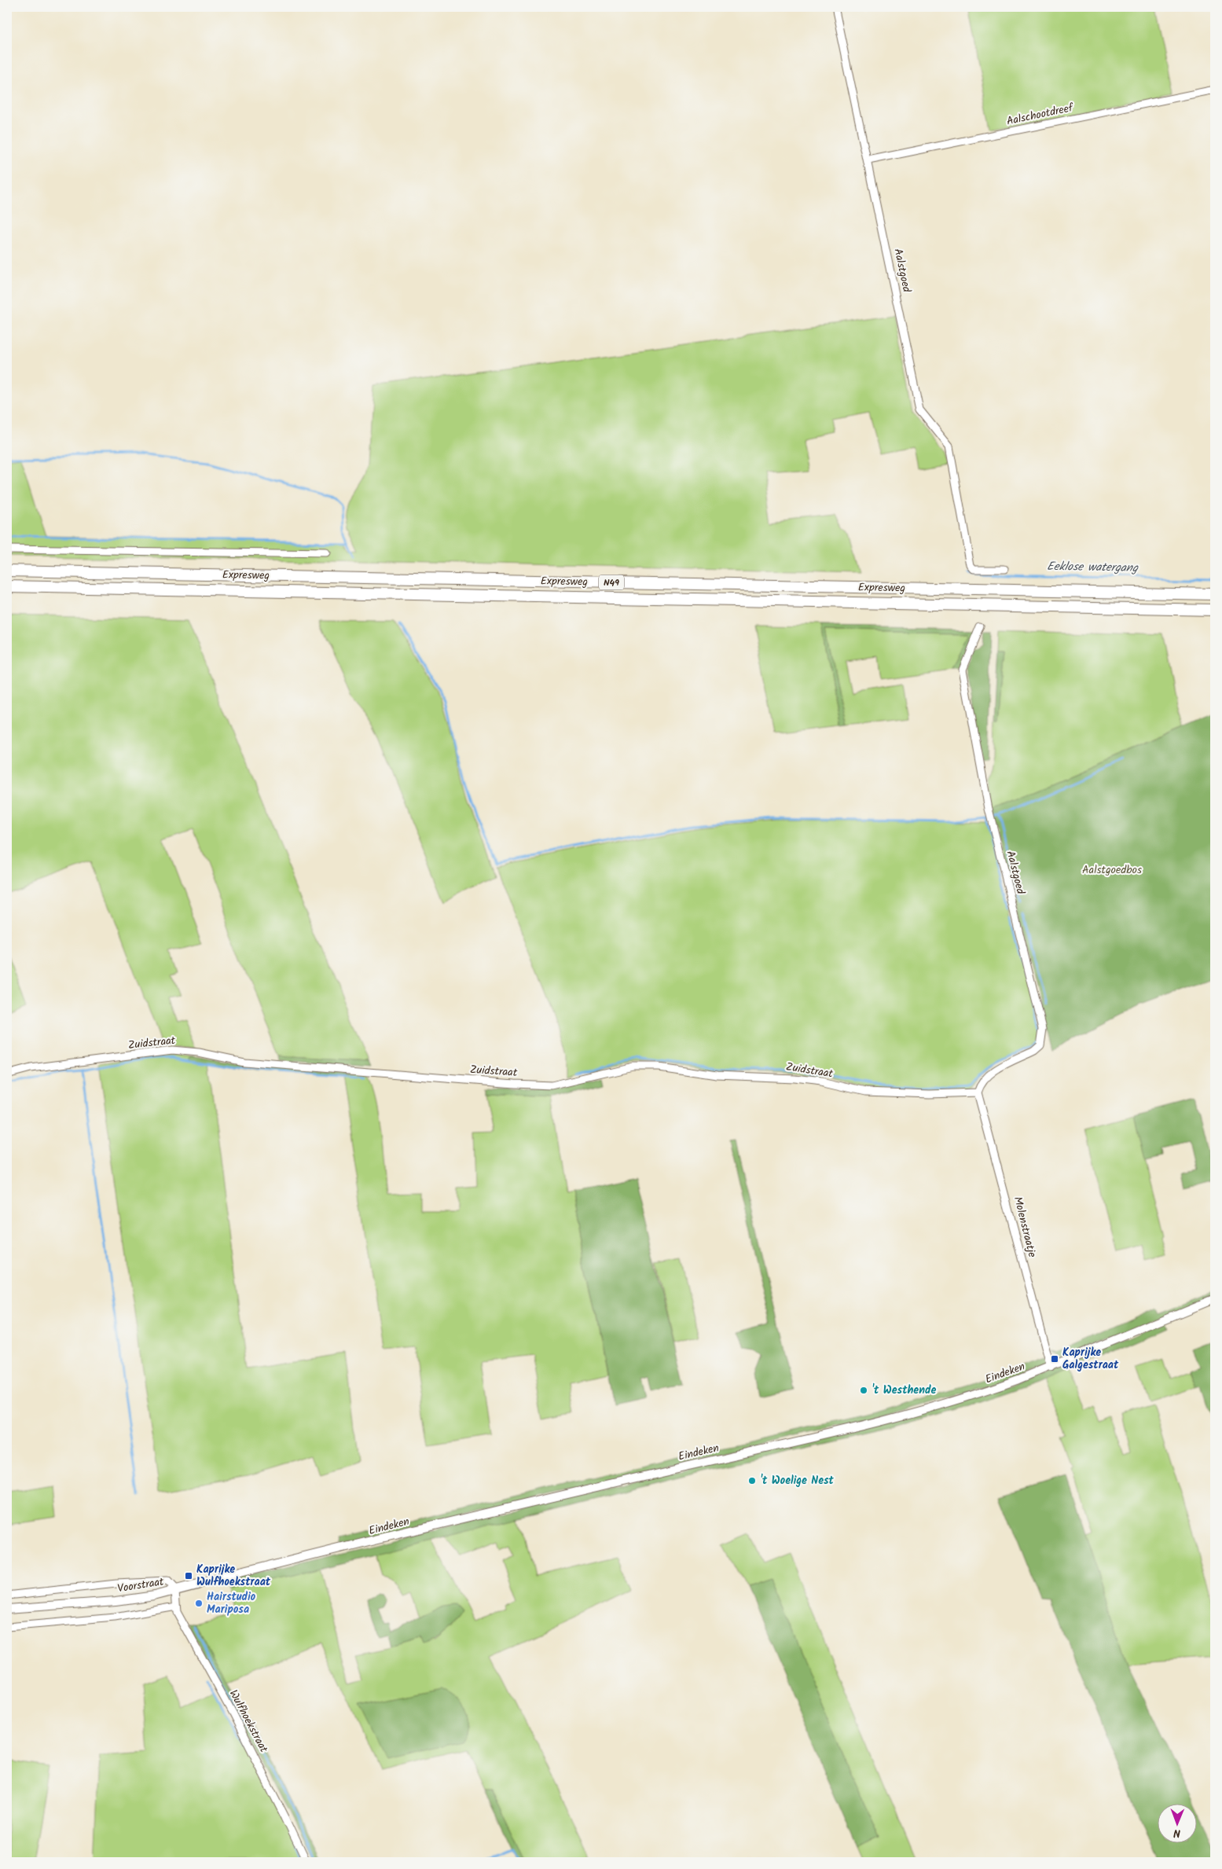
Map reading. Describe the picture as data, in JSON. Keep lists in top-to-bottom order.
{
  "streets": {
    "highway": ["Expresweg", "N49"],
    "street": [
      "Aalschootdreef",
      "Aalstgoed",
      "Zuidstraat",
      "Molenstraatje",
      "Eindeken",
      "Voorstraat",
      "Wulfhoekstraat"
    ]
  },
  "crossings": [
    ["Aalschootdreef", "Aalstgoed"],
    ["Aalstgoed", "Zuidstraat"],
    ["Aalstgoed", "Molenstraatje"],
    ["Zuidstraat", "Molenstraatje"],
    ["Molenstraatje", "Eindeken"],
    ["Eindeken", "Voorstraat"],
    ["Eindeken", "Wulfhoekstraat"],
    ["Voorstraat", "Wulfhoekstraat"]
  ],
  "water": ["Eeklose watergang"],
  "parks": ["Aalstgoedbos"],
  "places": {
    "transit": ["Kaprijke Galgestraat", "Kaprijke Wulfhoekstraat"],
    "other": ["'t Westhende", "'t Woelige Nest", "Hairstudio Mariposa"]
  },
  "north": "bottom"
}
